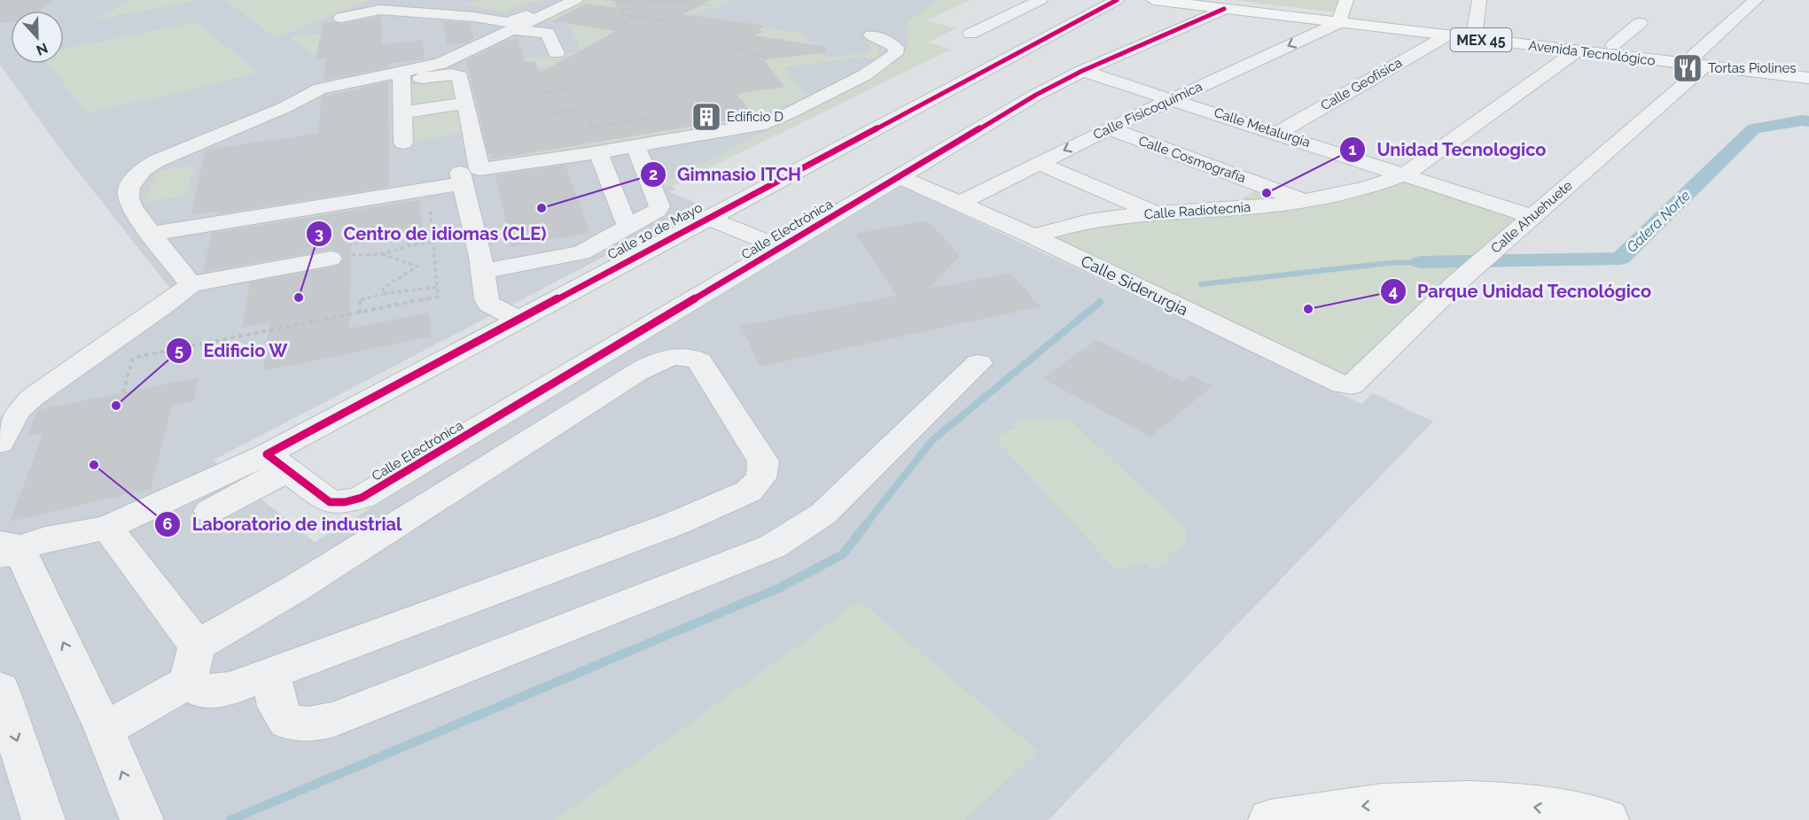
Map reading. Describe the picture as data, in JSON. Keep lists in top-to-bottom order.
{
  "streets": {
    "main road": ["MEX 45", "Avenida Tecnológico"],
    "street": [
      "Calle Geofísica",
      "Calle Fisicoquímica",
      "Calle Metalurgia",
      "Calle Cosmografía",
      "Calle Radiotecnia",
      "Calle Ahuehuete",
      "Calle Electrónica",
      "Calle 10 de Mayo",
      "Calle Siderurgia"
    ]
  },
  "crossings": [
    ["Avenida Tecnológico", "Calle Geofísica"],
    ["Avenida Tecnológico", "Calle Fisicoquímica"],
    ["Avenida Tecnológico", "Calle Radiotecnia"],
    ["Avenida Tecnológico", "Calle Ahuehuete"],
    ["Avenida Tecnológico", "Calle Electrónica"],
    ["Calle Geofísica", "Calle Metalurgia"],
    ["Calle Fisicoquímica", "Calle Metalurgia"],
    ["Calle Fisicoquímica", "Calle Cosmografía"],
    ["Calle Fisicoquímica", "Calle Siderurgia"],
    ["Calle Metalurgia", "Calle Radiotecnia"],
    ["Calle Metalurgia", "Calle Ahuehuete"],
    ["Calle Metalurgia", "Calle Electrónica"],
    ["Calle Cosmografía", "Calle Radiotecnia"],
    ["Calle Radiotecnia", "Calle Siderurgia"],
    ["Calle Ahuehuete", "Calle Siderurgia"],
    ["Calle Electrónica", "Calle 10 de Mayo"],
    ["Calle Electrónica", "Calle Siderurgia"]
  ],
  "one_way": ["Calle Fisicoquímica"],
  "water": ["Galera Norte"],
  "places": {
    "restaurant": ["Tortas Piolines"],
    "building": ["Edificio D"],
    "other": [
      "Unidad Tecnologico",
      "Gimnasio ITCH",
      "Centro de idiomas (CLE)",
      "Parque Unidad Tecnológico",
      "Edificio W",
      "Laboratorio de industrial"
    ]
  },
  "north": "bottom"
}
